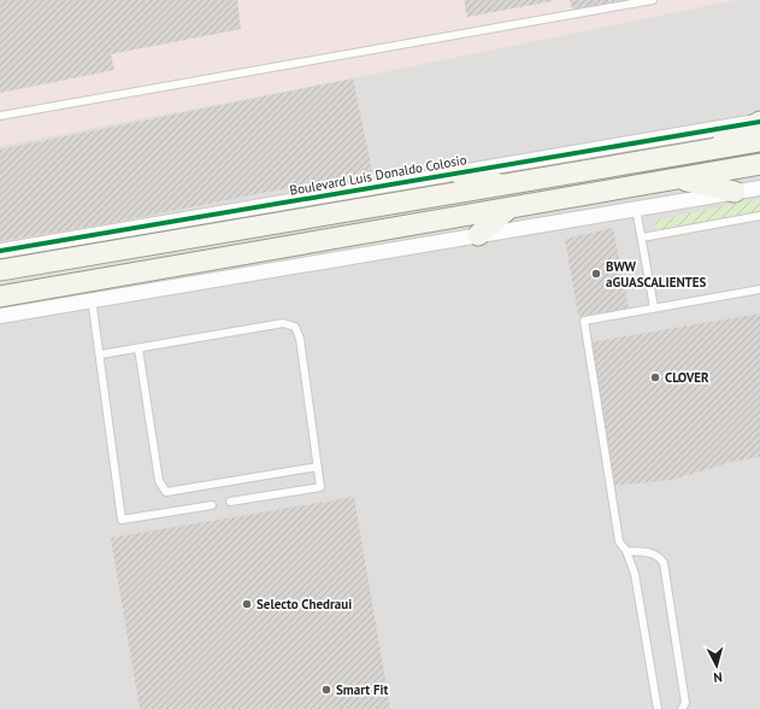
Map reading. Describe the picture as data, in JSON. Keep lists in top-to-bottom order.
{
  "streets": {
    "street": ["Boulevard Luis Donaldo Colosio"]
  },
  "places": [
    "BWW aGUASCALIENTES",
    "CLOVER",
    "Selecto Chedraui",
    "Smart Fit"
  ],
  "north": "bottom"
}
